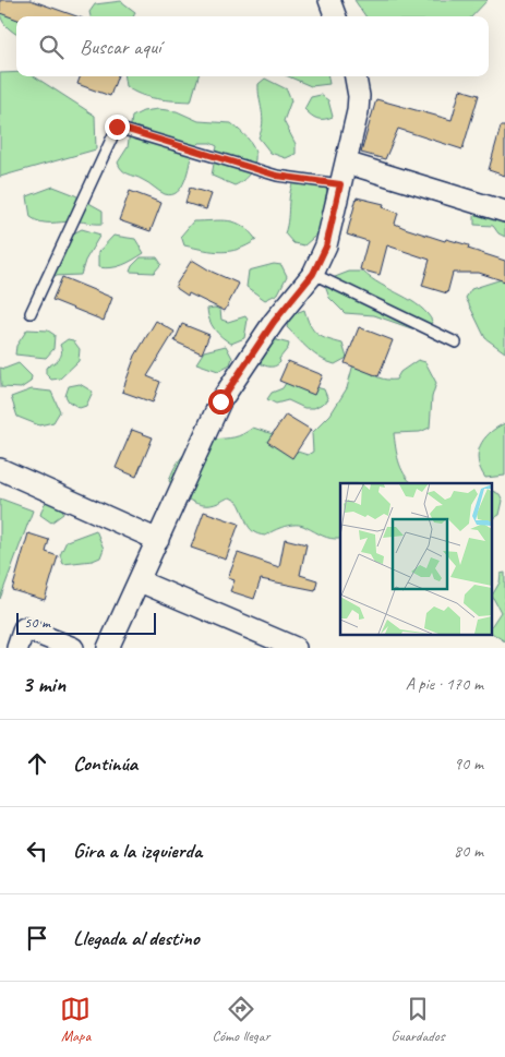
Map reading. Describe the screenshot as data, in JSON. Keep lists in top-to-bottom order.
{
  "scale_bar": "50 m",
  "page": {
    "search": "Buscar aquí",
    "scale": "50 m",
    "heading": ["3 min", "A pie · 170 m"],
    "list": [
      ["Continúa", "90 m"],
      ["Gira a la izquierda", "80 m"],
      "Llegada al destino"
    ],
    "nav": ["Mapa", "Cómo llegar", "Guardados"]
  }
}
